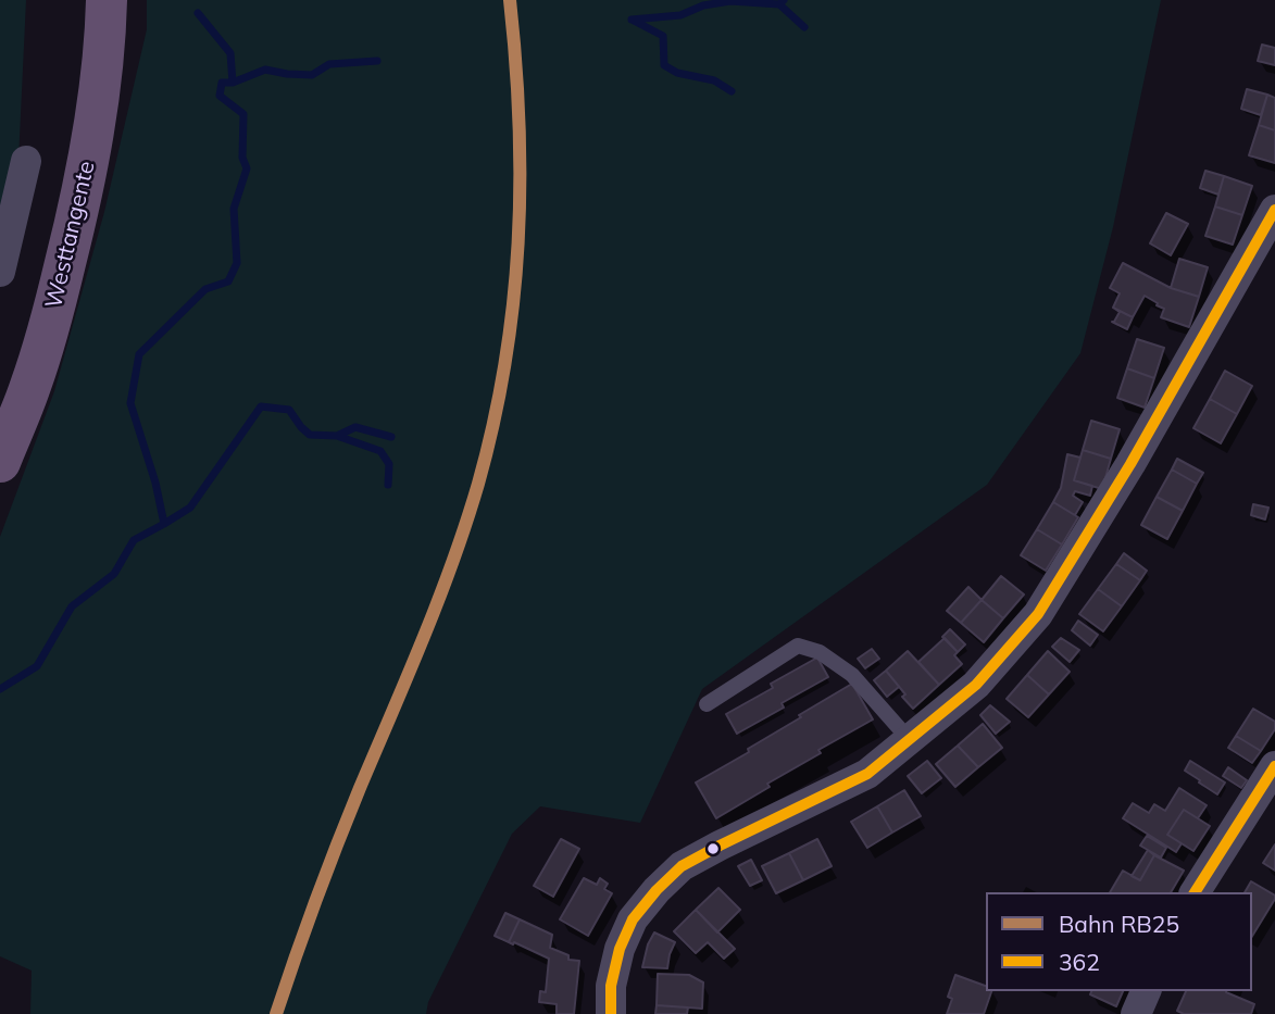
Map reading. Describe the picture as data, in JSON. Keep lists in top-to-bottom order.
{
  "streets": {
    "main road": ["Westtangente"]
  },
  "lines": ["rail line RB25", "transit line 362"],
  "legend": ["Bahn RB25", "362"]
}
